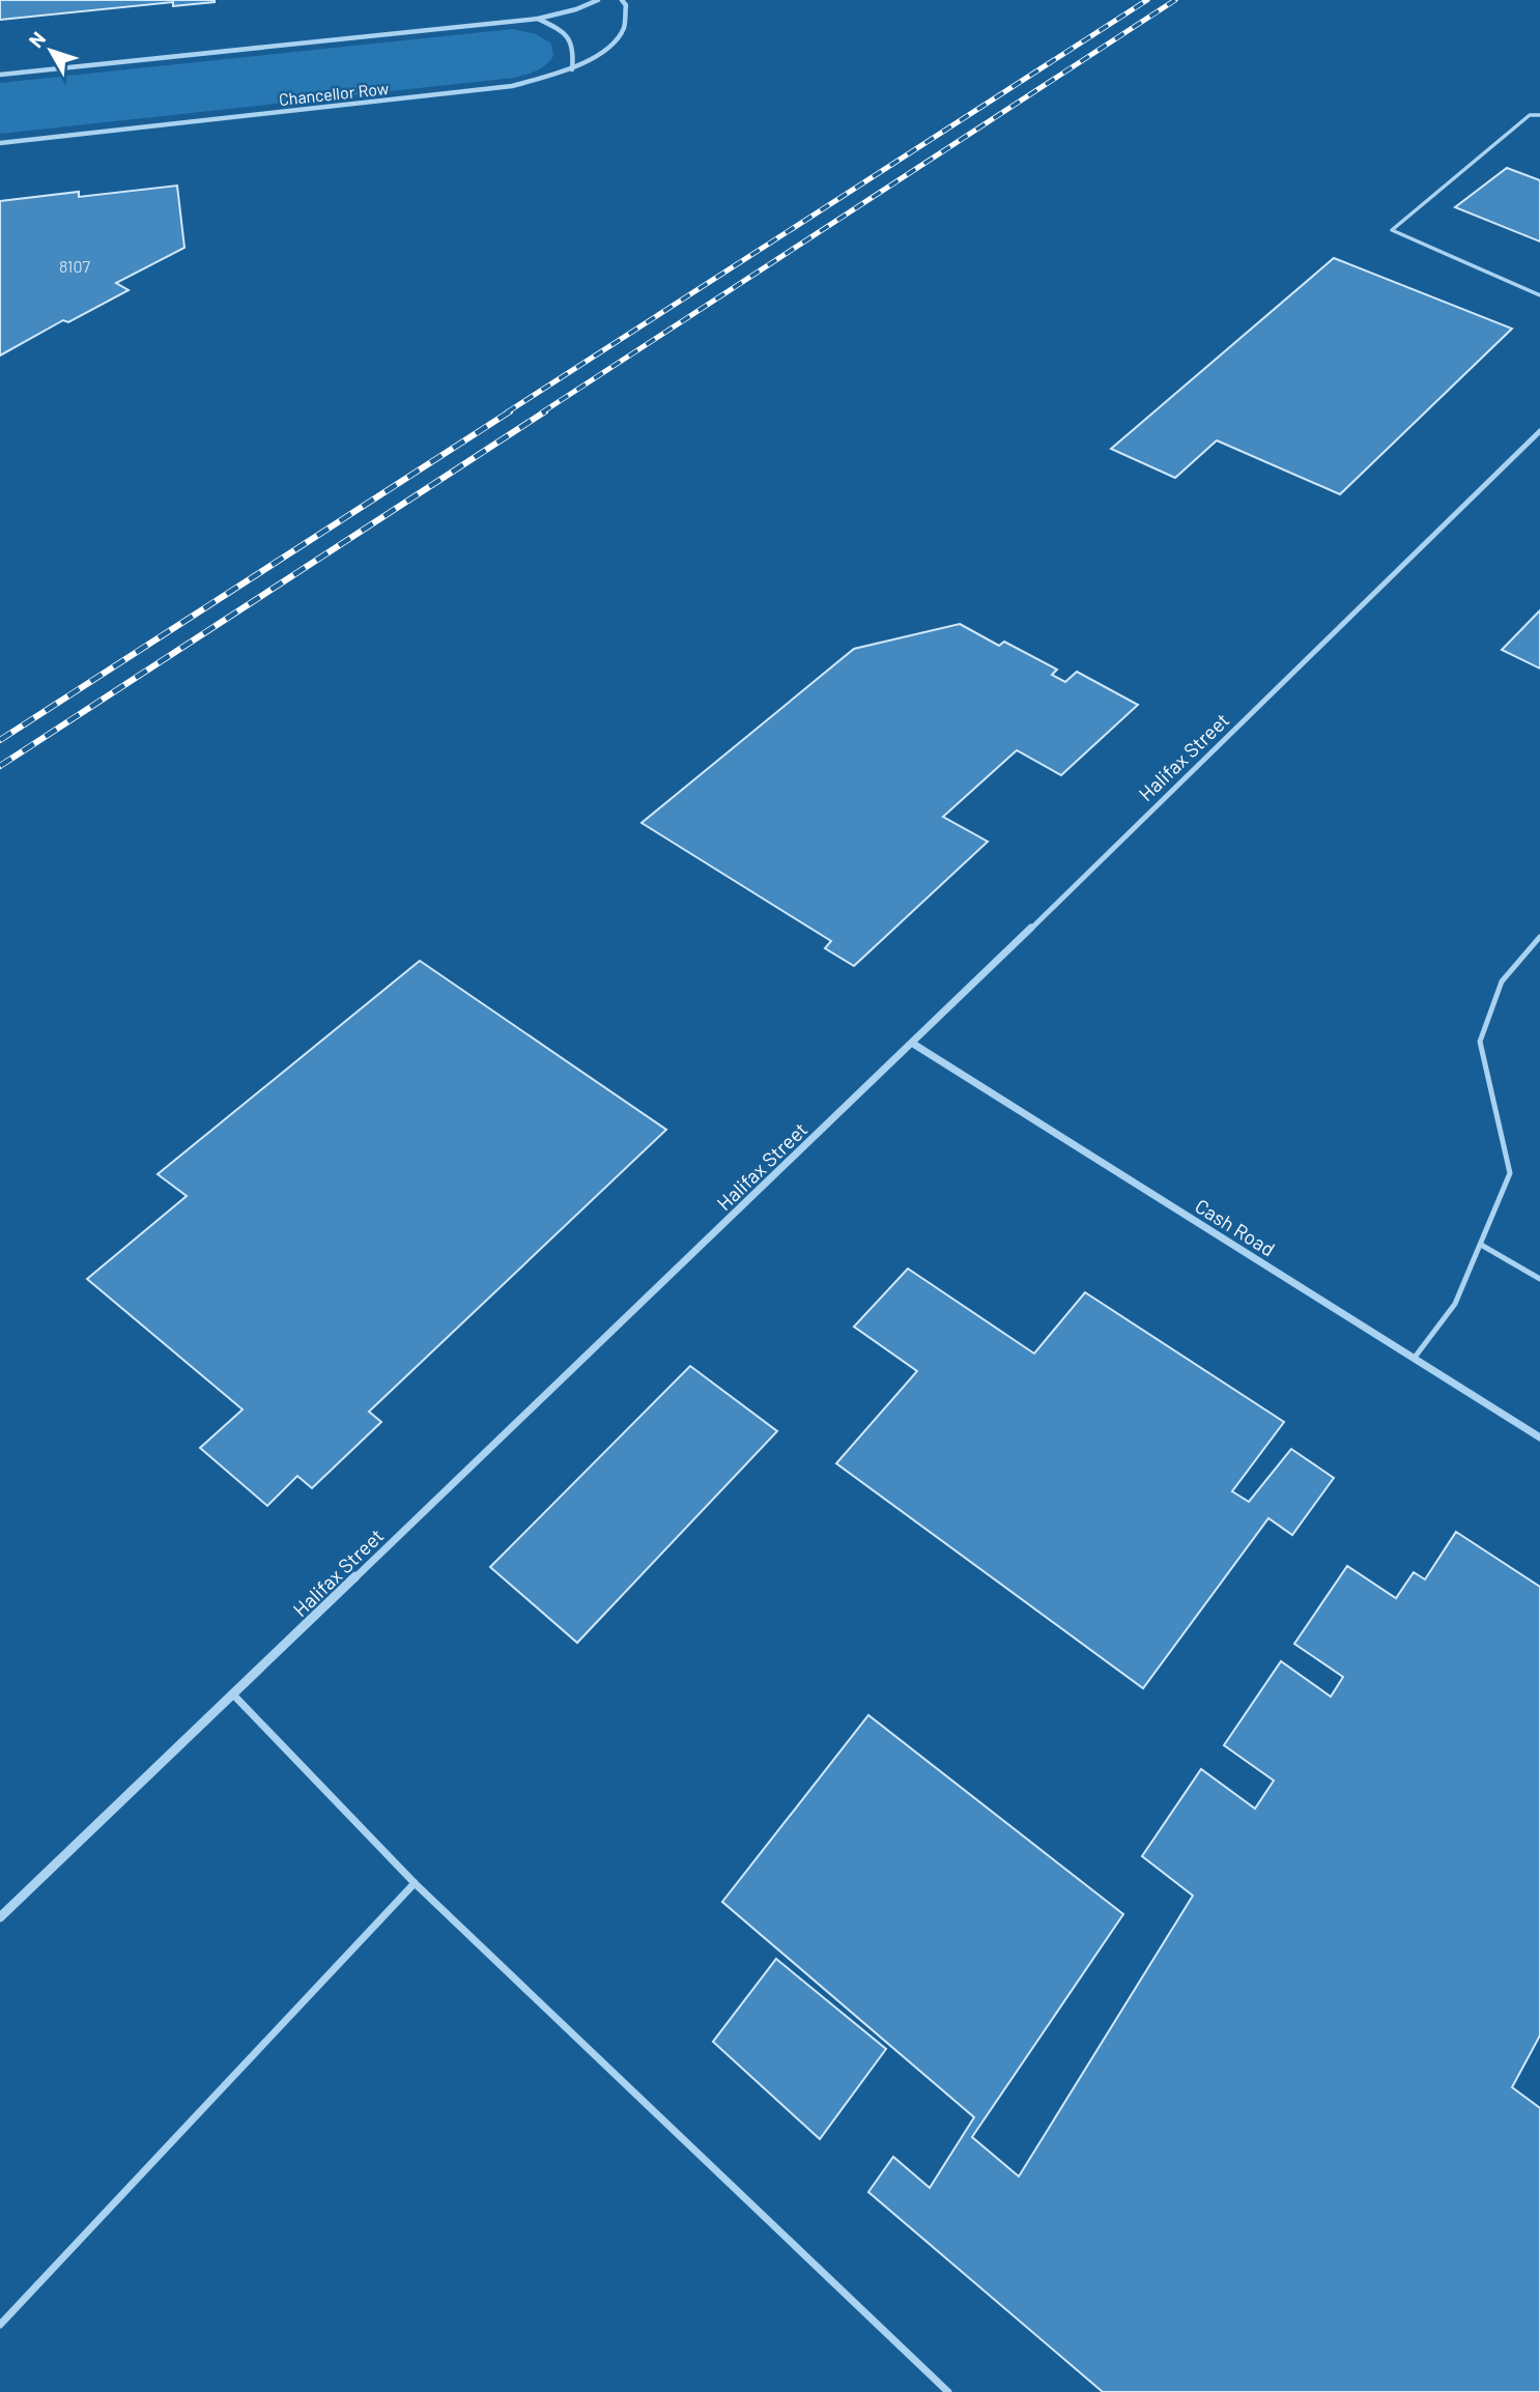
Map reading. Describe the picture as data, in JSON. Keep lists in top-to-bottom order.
{
  "streets": {
    "street": ["Chancellor Row", "Halifax Street", "Cash Road"]
  },
  "crossings": [
    ["Halifax Street", "Cash Road"]
  ],
  "house_numbers": ["8107"],
  "north": "top left"
}
